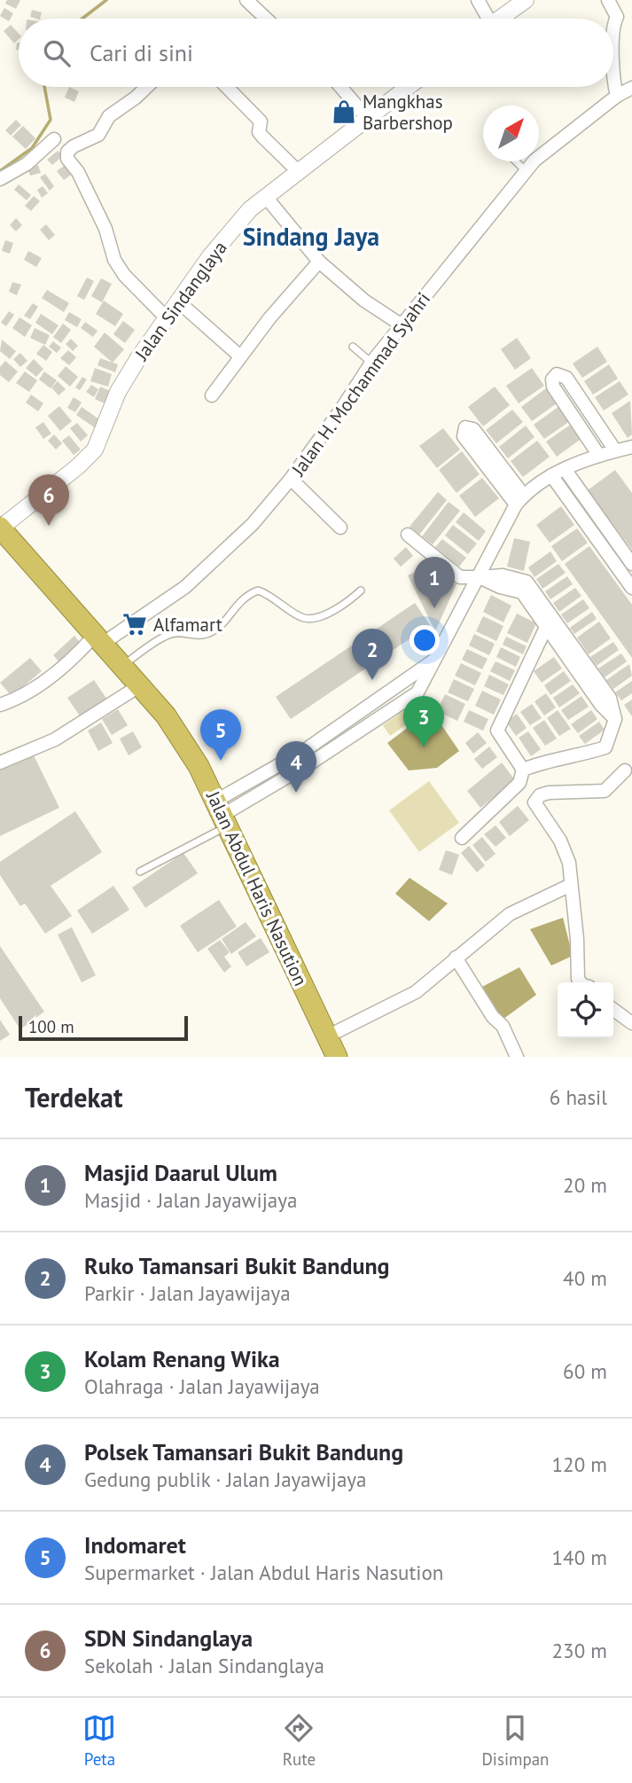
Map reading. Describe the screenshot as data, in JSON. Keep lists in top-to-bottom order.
{
  "streets": {
    "highway": ["Jalan Abdul Haris Nasution"],
    "street": ["Jalan Sindanglaya", "Jalan H. Mochammad Syahri"]
  },
  "crossings": [
    ["Jalan Sindanglaya", "Jalan Abdul Haris Nasution"],
    ["Jalan H. Mochammad Syahri", "Jalan Abdul Haris Nasution"]
  ],
  "districts": ["Sindang Jaya"],
  "places": {
    "shop": ["Mangkhas Barbershop"],
    "supermarket": ["Alfamart"]
  },
  "scale_bar": "100 m",
  "north": "top right",
  "page": {
    "search": "Cari di sini",
    "pins": [
      "6",
      "1",
      "2",
      "3",
      "5",
      "4"
    ],
    "scale": "100 m",
    "heading": ["Terdekat", "6 hasil"],
    "list": [
      {
        "mark": "1",
        "name": "Masjid Daarul Ulum",
        "note": "Masjid · Jalan Jayawijaya",
        "value": "20 m"
      },
      {
        "mark": "2",
        "name": "Ruko Tamansari Bukit Bandung",
        "note": "Parkir · Jalan Jayawijaya",
        "value": "40 m"
      },
      {
        "mark": "3",
        "name": "Kolam Renang Wika",
        "note": "Olahraga · Jalan Jayawijaya",
        "value": "60 m"
      },
      {
        "mark": "4",
        "name": "Polsek Tamansari Bukit Bandung",
        "note": "Gedung publik · Jalan Jayawijaya",
        "value": "120 m"
      },
      {
        "mark": "5",
        "name": "Indomaret",
        "note": "Supermarket · Jalan Abdul Haris Nasution",
        "value": "140 m"
      },
      {
        "mark": "6",
        "name": "SDN Sindanglaya",
        "note": "Sekolah · Jalan Sindanglaya",
        "value": "230 m"
      }
    ],
    "nav": ["Peta", "Rute", "Disimpan"]
  }
}
